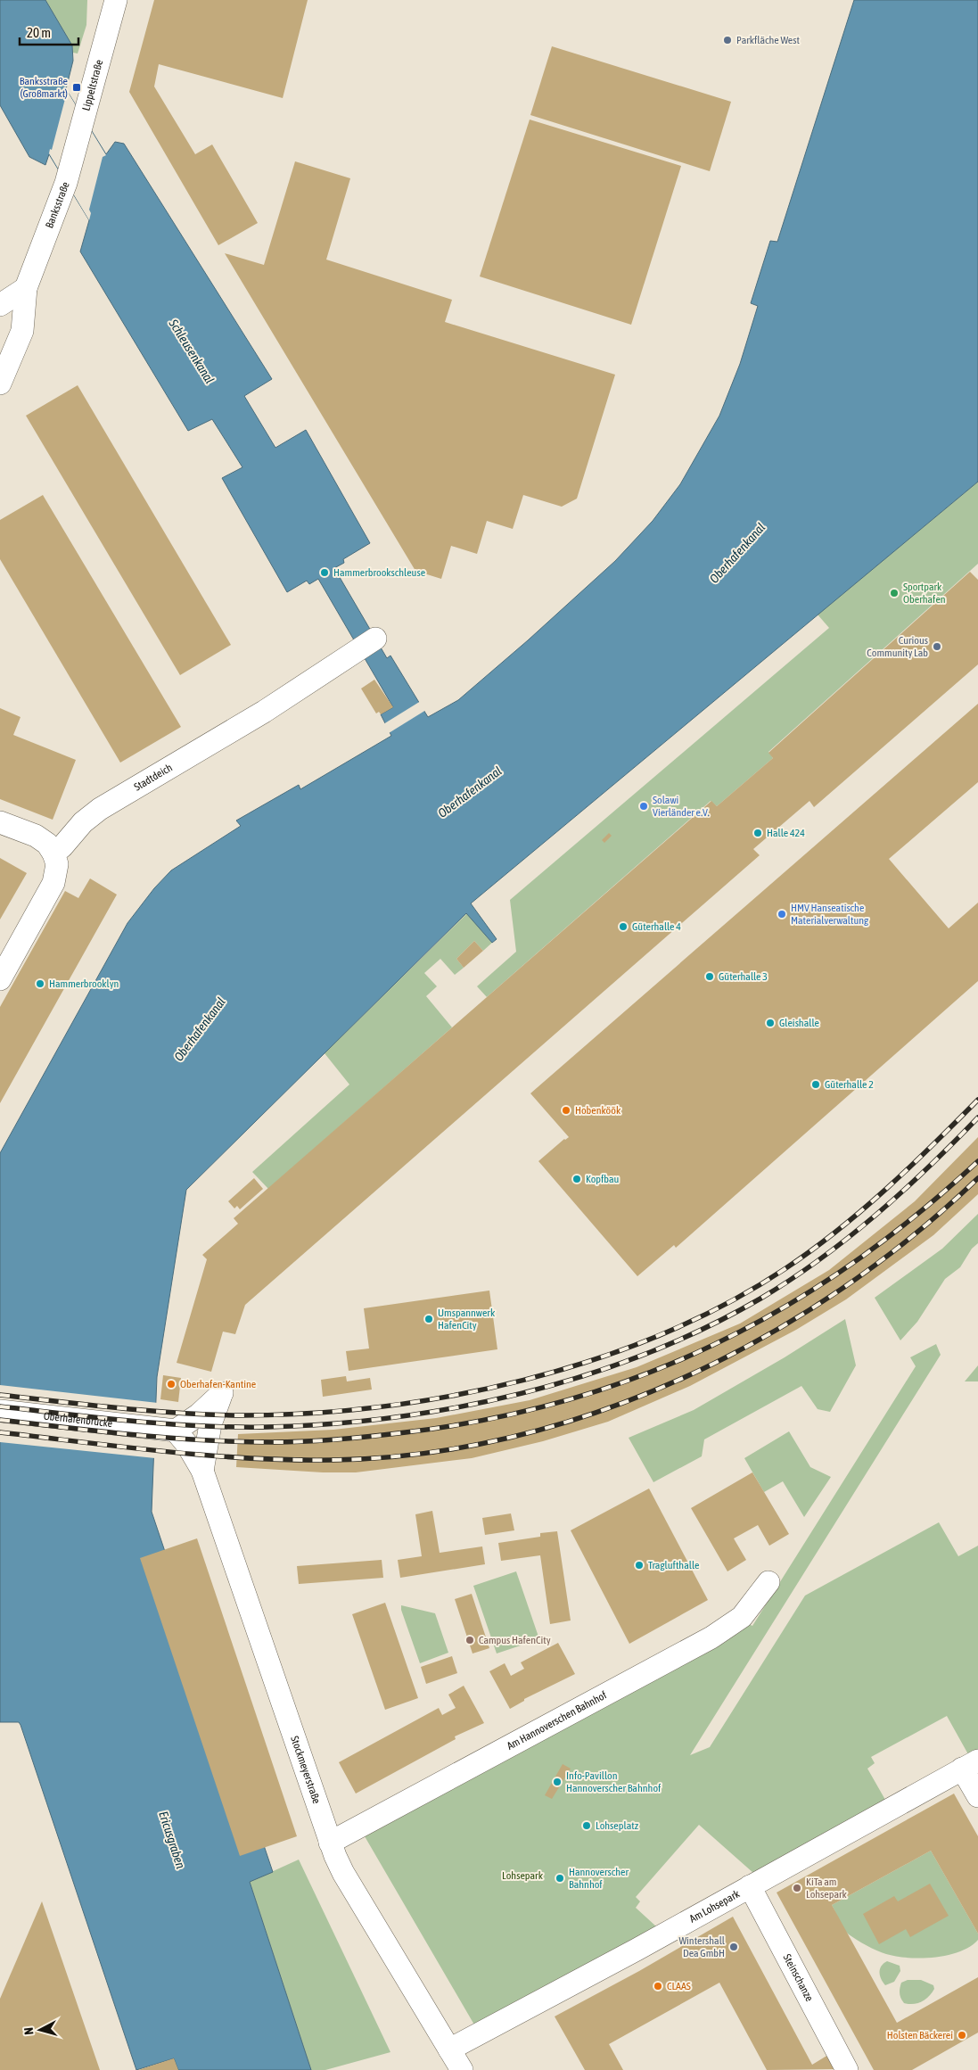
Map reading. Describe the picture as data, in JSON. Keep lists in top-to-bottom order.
{
  "streets": {
    "street": [
      "Lippeltstraße",
      "Banksstraße",
      "Stadtdeich",
      "Oberhafenbrücke",
      "Am Hannoverschen Bahnhof",
      "Stockmeyerstraße",
      "Am Lohsepark",
      "Steinschanze"
    ]
  },
  "crossings": [
    ["Lippeltstraße", "Banksstraße"],
    ["Oberhafenbrücke", "Stockmeyerstraße"],
    ["Am Hannoverschen Bahnhof", "Stockmeyerstraße"],
    ["Stockmeyerstraße", "Am Lohsepark"],
    ["Am Lohsepark", "Steinschanze"]
  ],
  "water": ["Schleusenkanal", "Oberhafenkanal", "Ericusgraben"],
  "parks": ["Lohsepark"],
  "places": {
    "other": [
      "Parkfläche West",
      "Hammerbrookschleuse",
      "Sportpark Oberhafen",
      "Curious Community Lab",
      "Solawi Vierländer e.V.",
      "Halle 424",
      "HMV Hanseatische Materialverwaltung",
      "Güterhalle 4",
      "Güterhalle 3",
      "Hammerbrooklyn",
      "Gleishalle",
      "Güterhalle 2",
      "Hobenköök",
      "Kopfbau",
      "Umspannwerk HafenCity",
      "Oberhafen-Kantine",
      "Traglufthalle",
      "Campus HafenCity",
      "Info-Pavillon Hannoverscher Bahnhof",
      "Lohseplatz",
      "Hannoverscher Bahnhof",
      "KiTa am Lohsepark",
      "Wintershall Dea GmbH",
      "CLAAS",
      "Holsten Bäckerei"
    ],
    "transit": ["Banksstraße (Großmarkt)"]
  },
  "scale_bar": "20 m",
  "north": "left"
}
